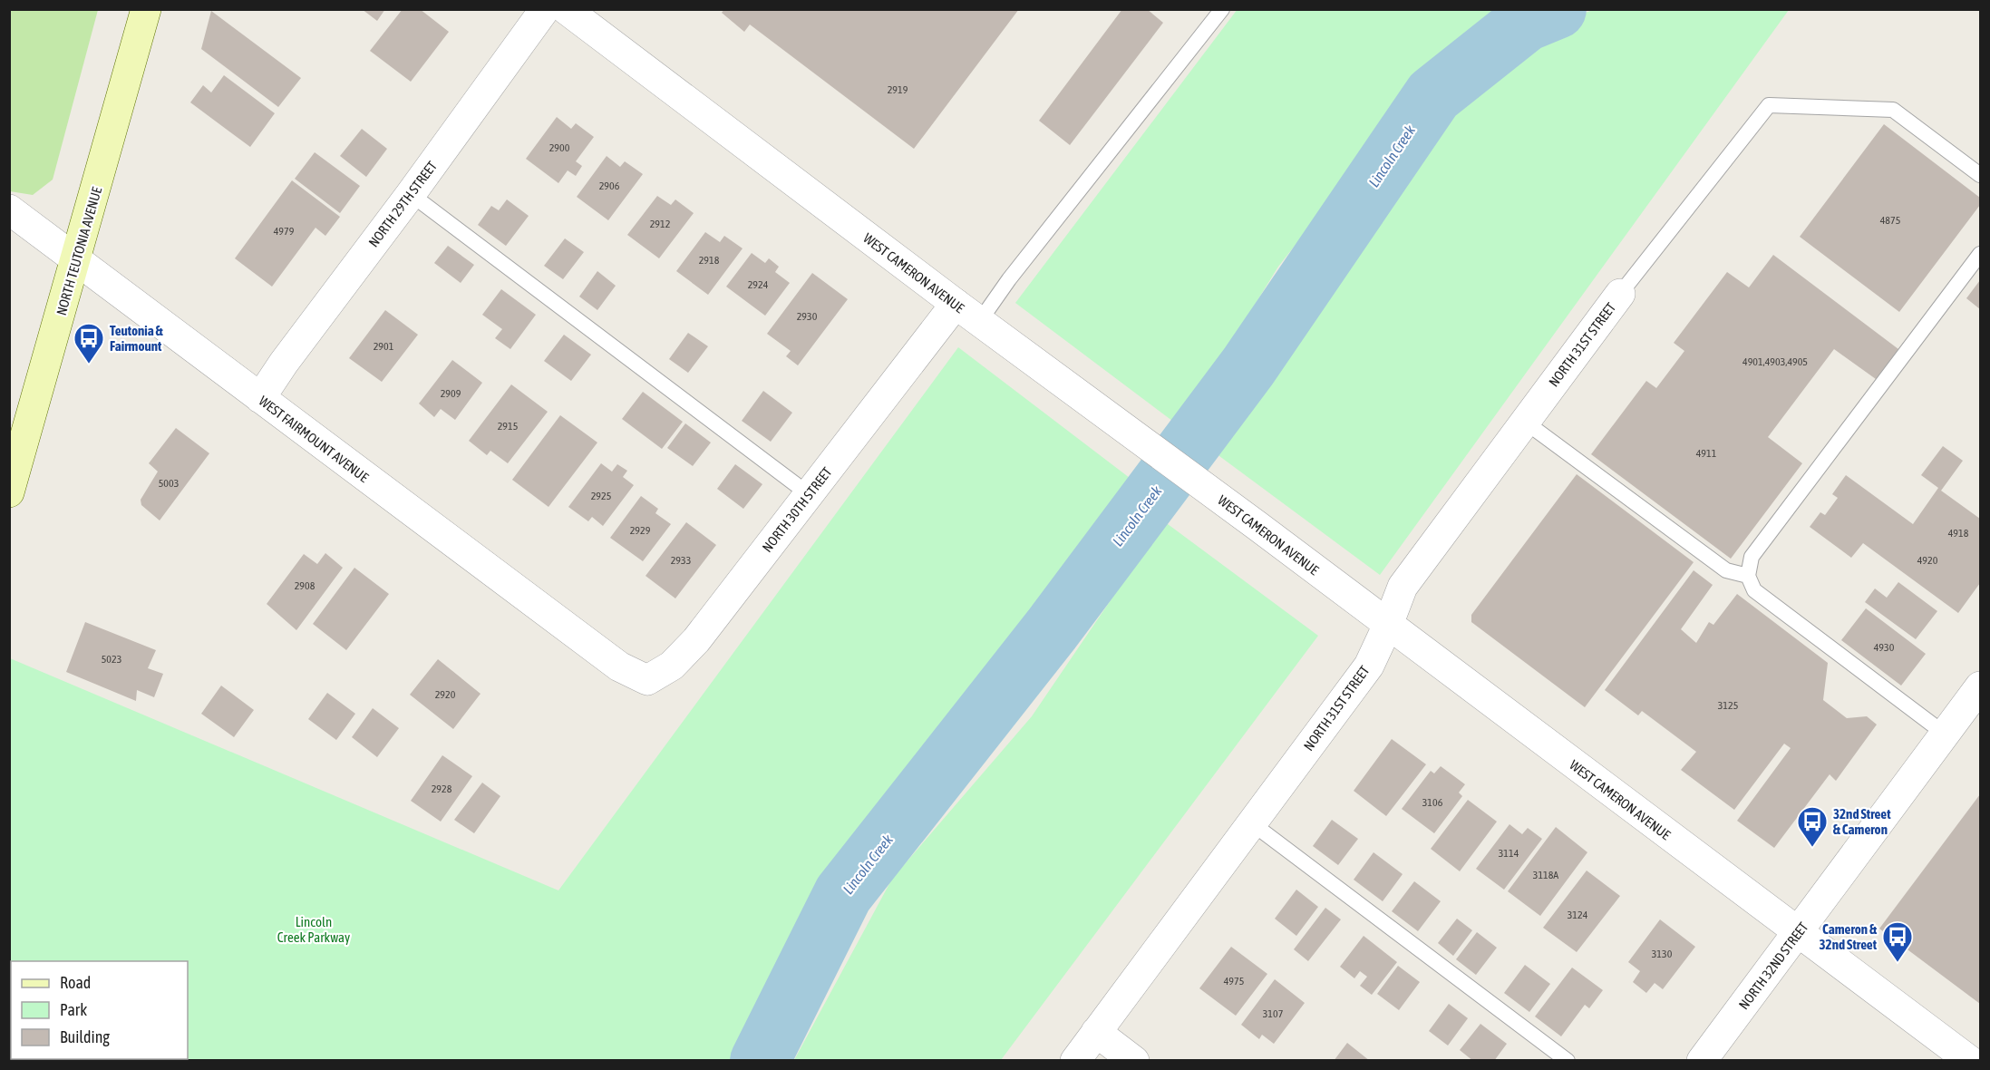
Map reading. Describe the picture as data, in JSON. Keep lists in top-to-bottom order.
{
  "streets": {
    "main road": ["NORTH TEUTONIA AVENUE"],
    "street": [
      "NORTH 29TH STREET",
      "WEST CAMERON AVENUE",
      "NORTH 31ST STREET",
      "WEST FAIRMOUNT AVENUE",
      "NORTH 30TH STREET",
      "NORTH 32ND STREET"
    ]
  },
  "crossings": [
    ["NORTH 29TH STREET", "WEST FAIRMOUNT AVENUE"],
    ["NORTH TEUTONIA AVENUE", "WEST FAIRMOUNT AVENUE"],
    ["WEST CAMERON AVENUE", "NORTH 31ST STREET"],
    ["WEST CAMERON AVENUE", "NORTH 30TH STREET"],
    ["WEST CAMERON AVENUE", "NORTH 32ND STREET"],
    ["WEST FAIRMOUNT AVENUE", "NORTH 30TH STREET"]
  ],
  "water": ["Lincoln Creek"],
  "parks": ["Lincoln Creek Parkway"],
  "places": {
    "bus stop": ["Teutonia & Fairmount", "32nd Street & Cameron", "Cameron & 32nd Street"]
  },
  "house_numbers": [
    "2919",
    "2900",
    "2906",
    "4875",
    "2912",
    "4979",
    "2918",
    "2924",
    "2930",
    "2901",
    "4901,4903,4905",
    "2909",
    "2915",
    "4911",
    "5003",
    "2925",
    "2929",
    "4918",
    "2933",
    "4920",
    "2908",
    "4930",
    "5023",
    "2920",
    "3125",
    "2928",
    "3106",
    "3114",
    "3118A",
    "3124",
    "3130",
    "4975",
    "3107"
  ],
  "legend": ["Road", "Park", "Building"]
}
